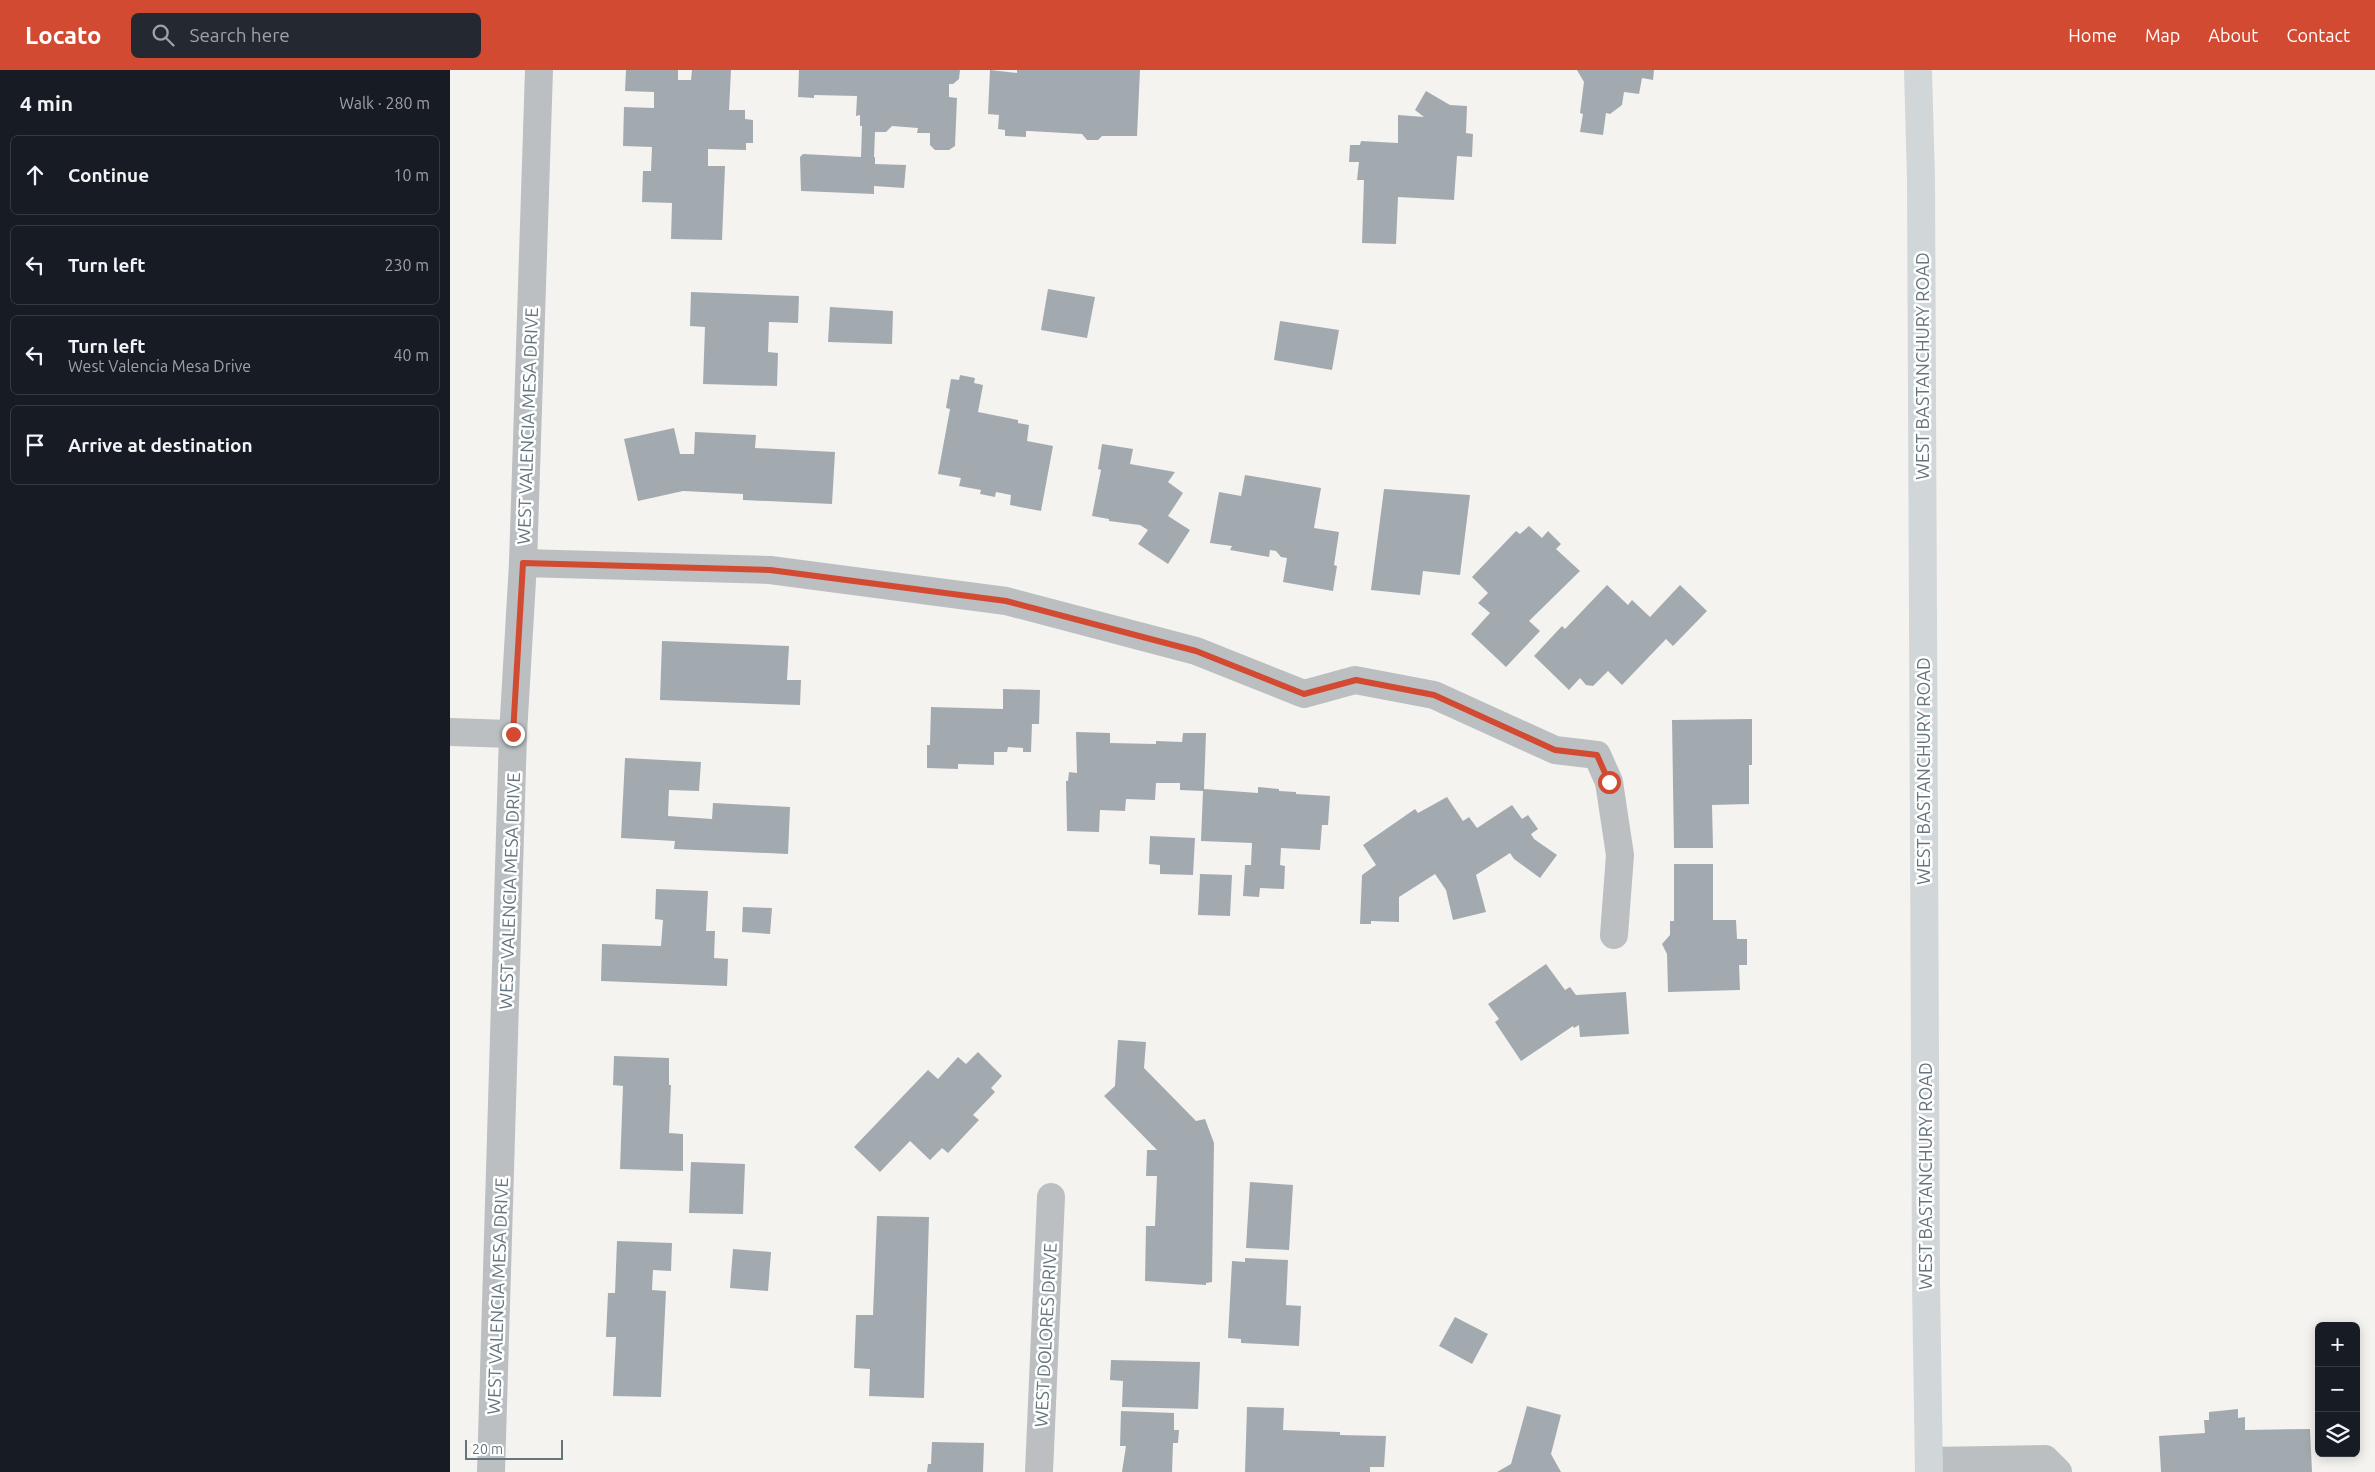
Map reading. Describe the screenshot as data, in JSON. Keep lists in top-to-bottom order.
{
  "streets": {
    "main road": ["WEST BASTANCHURY ROAD"],
    "street": ["WEST VALENCIA MESA DRIVE", "WEST DOLORES DRIVE"]
  },
  "scale_bar": "20 m",
  "page": {
    "header": "Locato",
    "search": "Search here",
    "nav": [
      "Home",
      "Map",
      "About",
      "Contact"
    ],
    "heading": ["4 min", "Walk · 280 m"],
    "list": [
      ["Continue", "10 m"],
      ["Turn left", "230 m"],
      ["Turn left", "West Valencia Mesa Drive", "40 m"],
      "Arrive at destination"
    ],
    "map_buttons": ["+", "−"],
    "scale": "20 m"
  }
}
